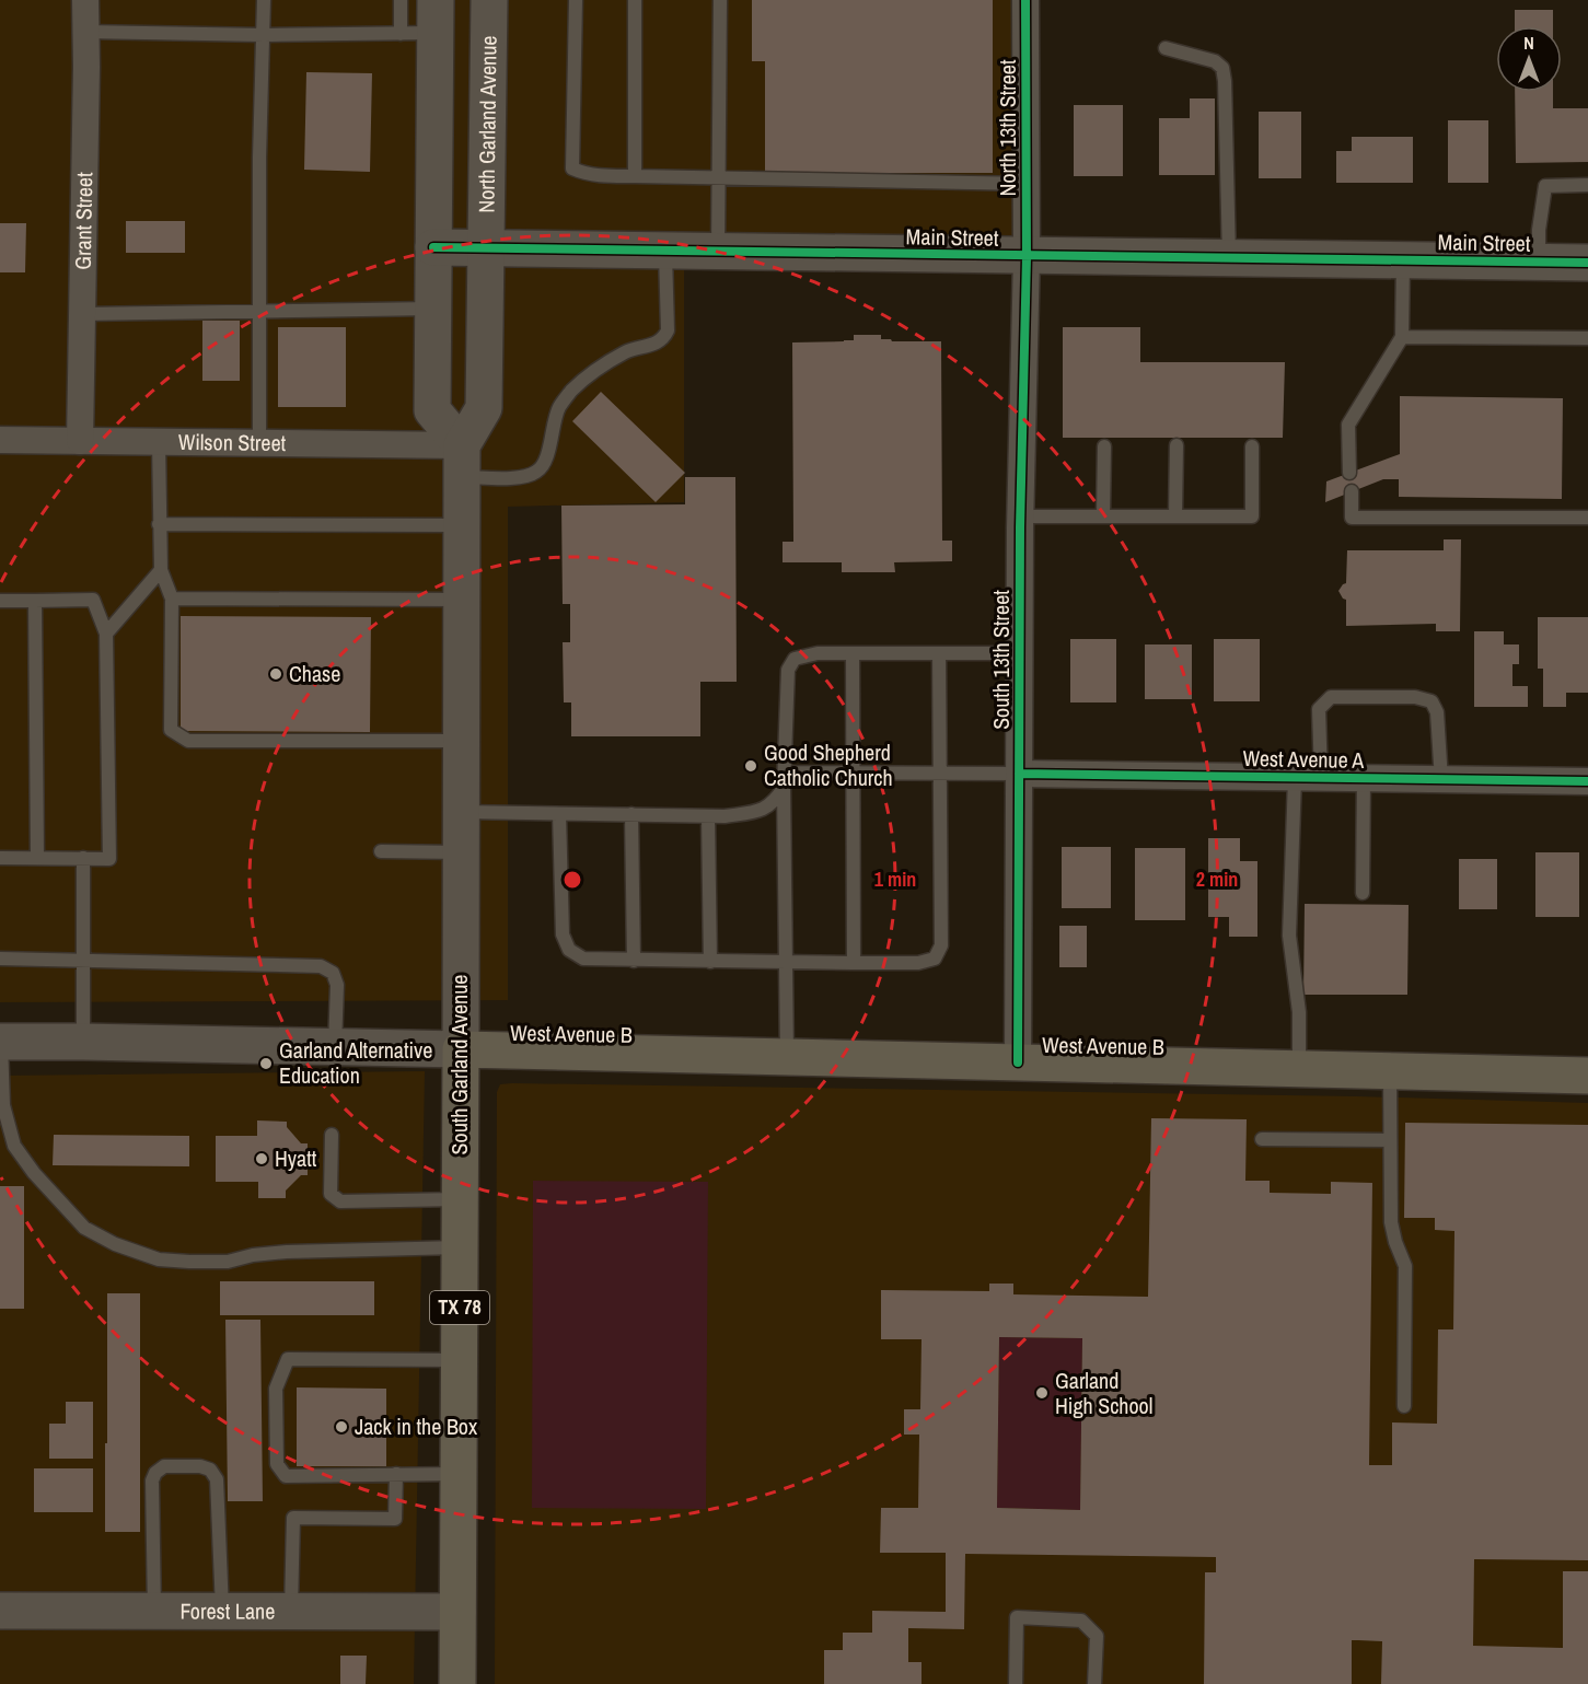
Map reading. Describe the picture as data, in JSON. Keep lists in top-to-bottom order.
{
  "streets": {
    "main road": [
      "North Garland Avenue",
      "Main Street",
      "West Avenue B",
      "South Garland Avenue",
      "TX 78",
      "Forest Lane"
    ],
    "street": [
      "North 13th Street",
      "Grant Street",
      "Wilson Street",
      "South 13th Street",
      "West Avenue A"
    ]
  },
  "crossings": [
    ["North Garland Avenue", "Main Street"],
    ["North 13th Street", "Main Street"],
    ["North 13th Street", "South 13th Street"],
    ["Grant Street", "Wilson Street"],
    ["Main Street", "South 13th Street"],
    ["Wilson Street", "South Garland Avenue"],
    ["South 13th Street", "West Avenue A"],
    ["South 13th Street", "West Avenue B"],
    ["West Avenue B", "South Garland Avenue"],
    ["South Garland Avenue", "Forest Lane"]
  ],
  "places": [
    "Chase",
    "Good Shepherd Catholic Church",
    "Garland Alternative Education",
    "Hyatt",
    "Garland High School",
    "Jack in the Box"
  ],
  "north": "top",
  "rings": ["1 min", "2 min"]
}
